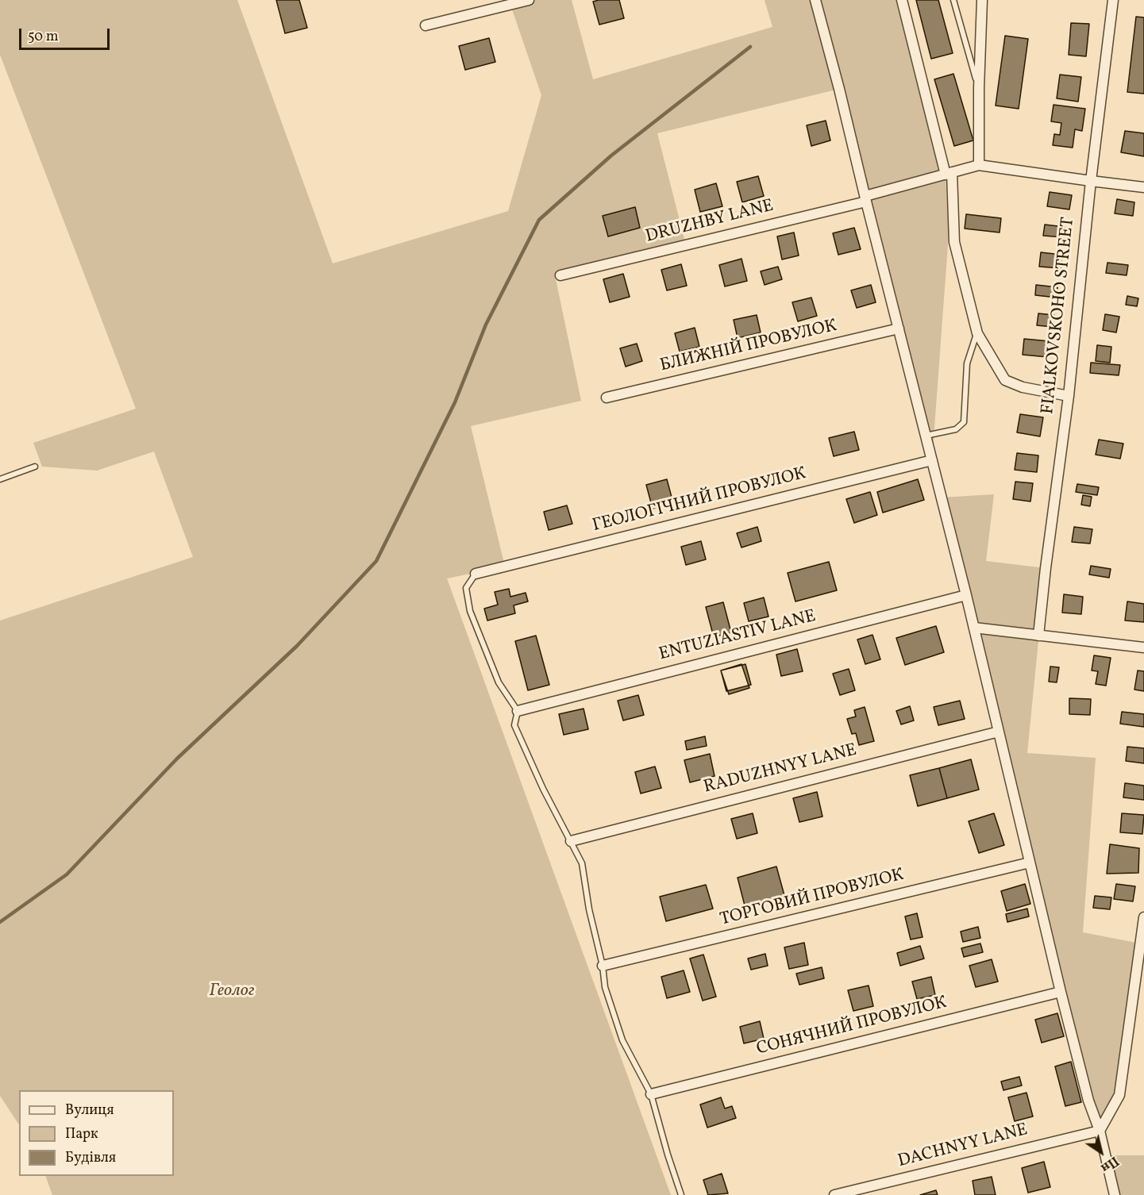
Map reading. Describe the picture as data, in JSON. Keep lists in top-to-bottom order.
{
  "streets": {
    "street": [
      "DRUZHBY LANE",
      "FIALKOVSKOHO STREET",
      "БЛИЖНІЙ ПРОВУЛОК",
      "ГЕОЛОГІЧНИЙ ПРОВУЛОК",
      "ENTUZIASTIV LANE",
      "RADUZHNYY LANE",
      "ТОРГОВИЙ ПРОВУЛОК",
      "СОНЯЧНИЙ ПРОВУЛОК",
      "DACHNYY LANE"
    ]
  },
  "parks": ["Геолог"],
  "legend": ["Вулиця", "Парк", "Будівля"],
  "scale_bar": "50 m",
  "north": "bottom right"
}
